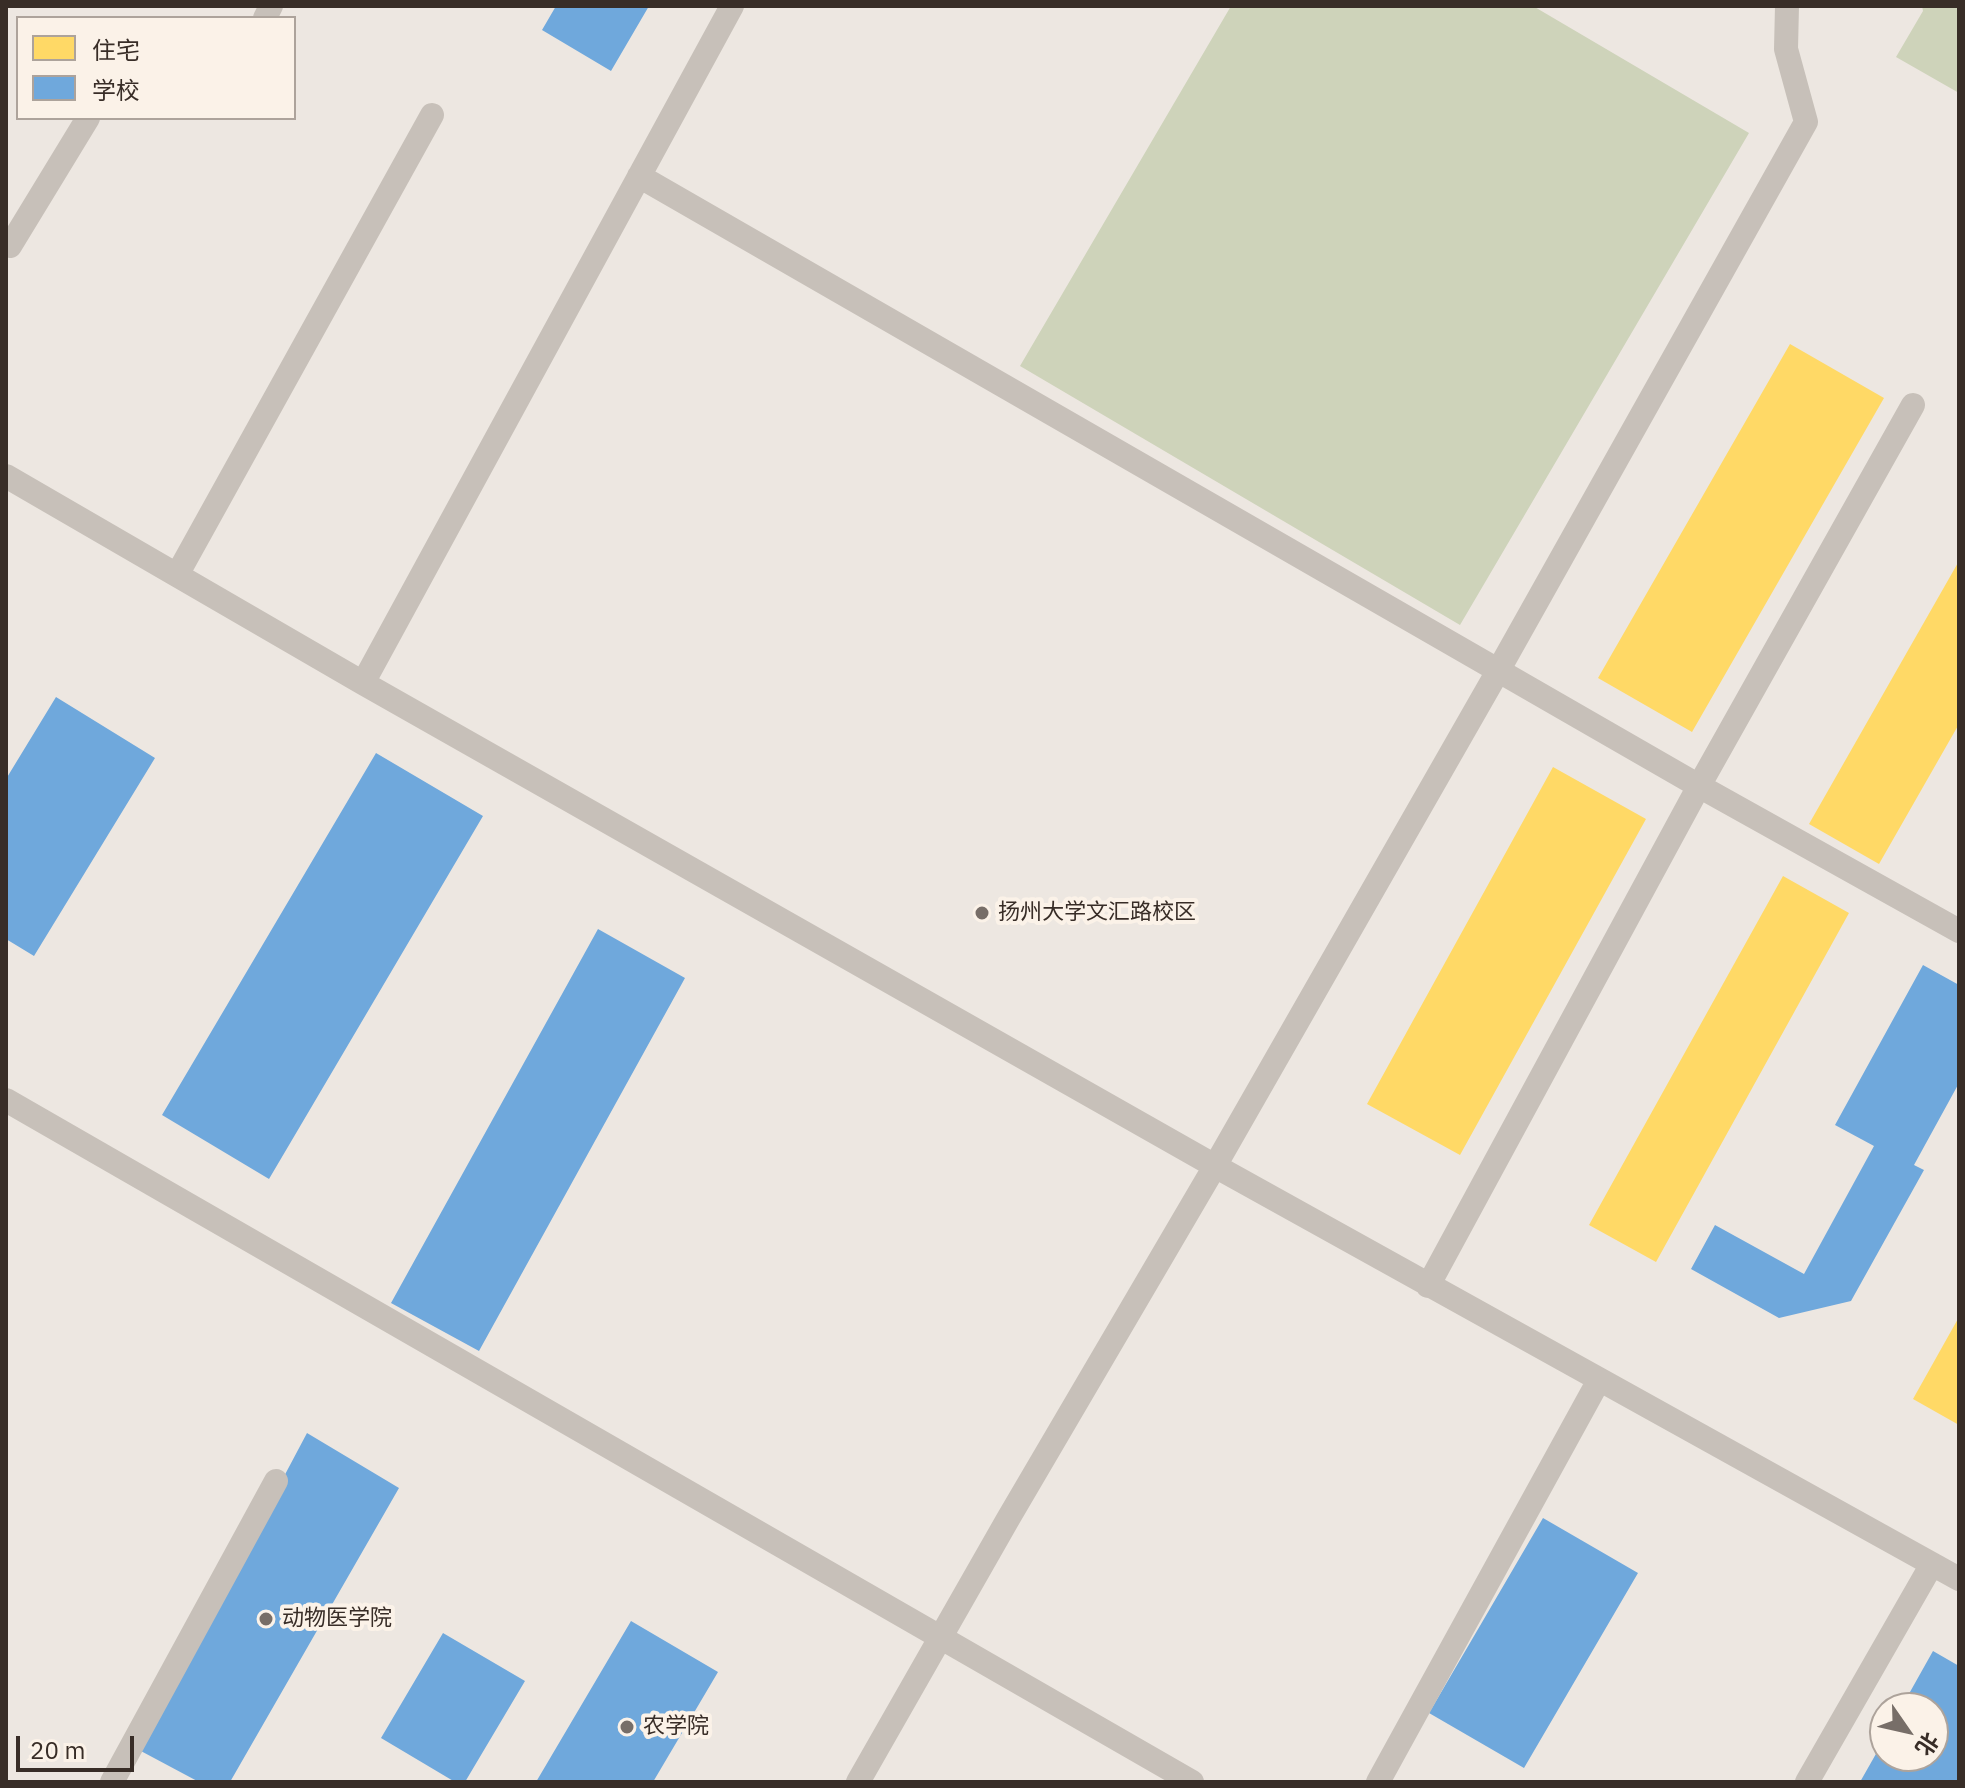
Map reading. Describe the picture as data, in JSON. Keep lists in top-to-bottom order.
{
  "places": ["扬州大学文汇路校区", "动物医学院", "农学院"],
  "legend": ["住宅", "学校"],
  "scale_bar": "20 m",
  "north": "bottom right"
}
